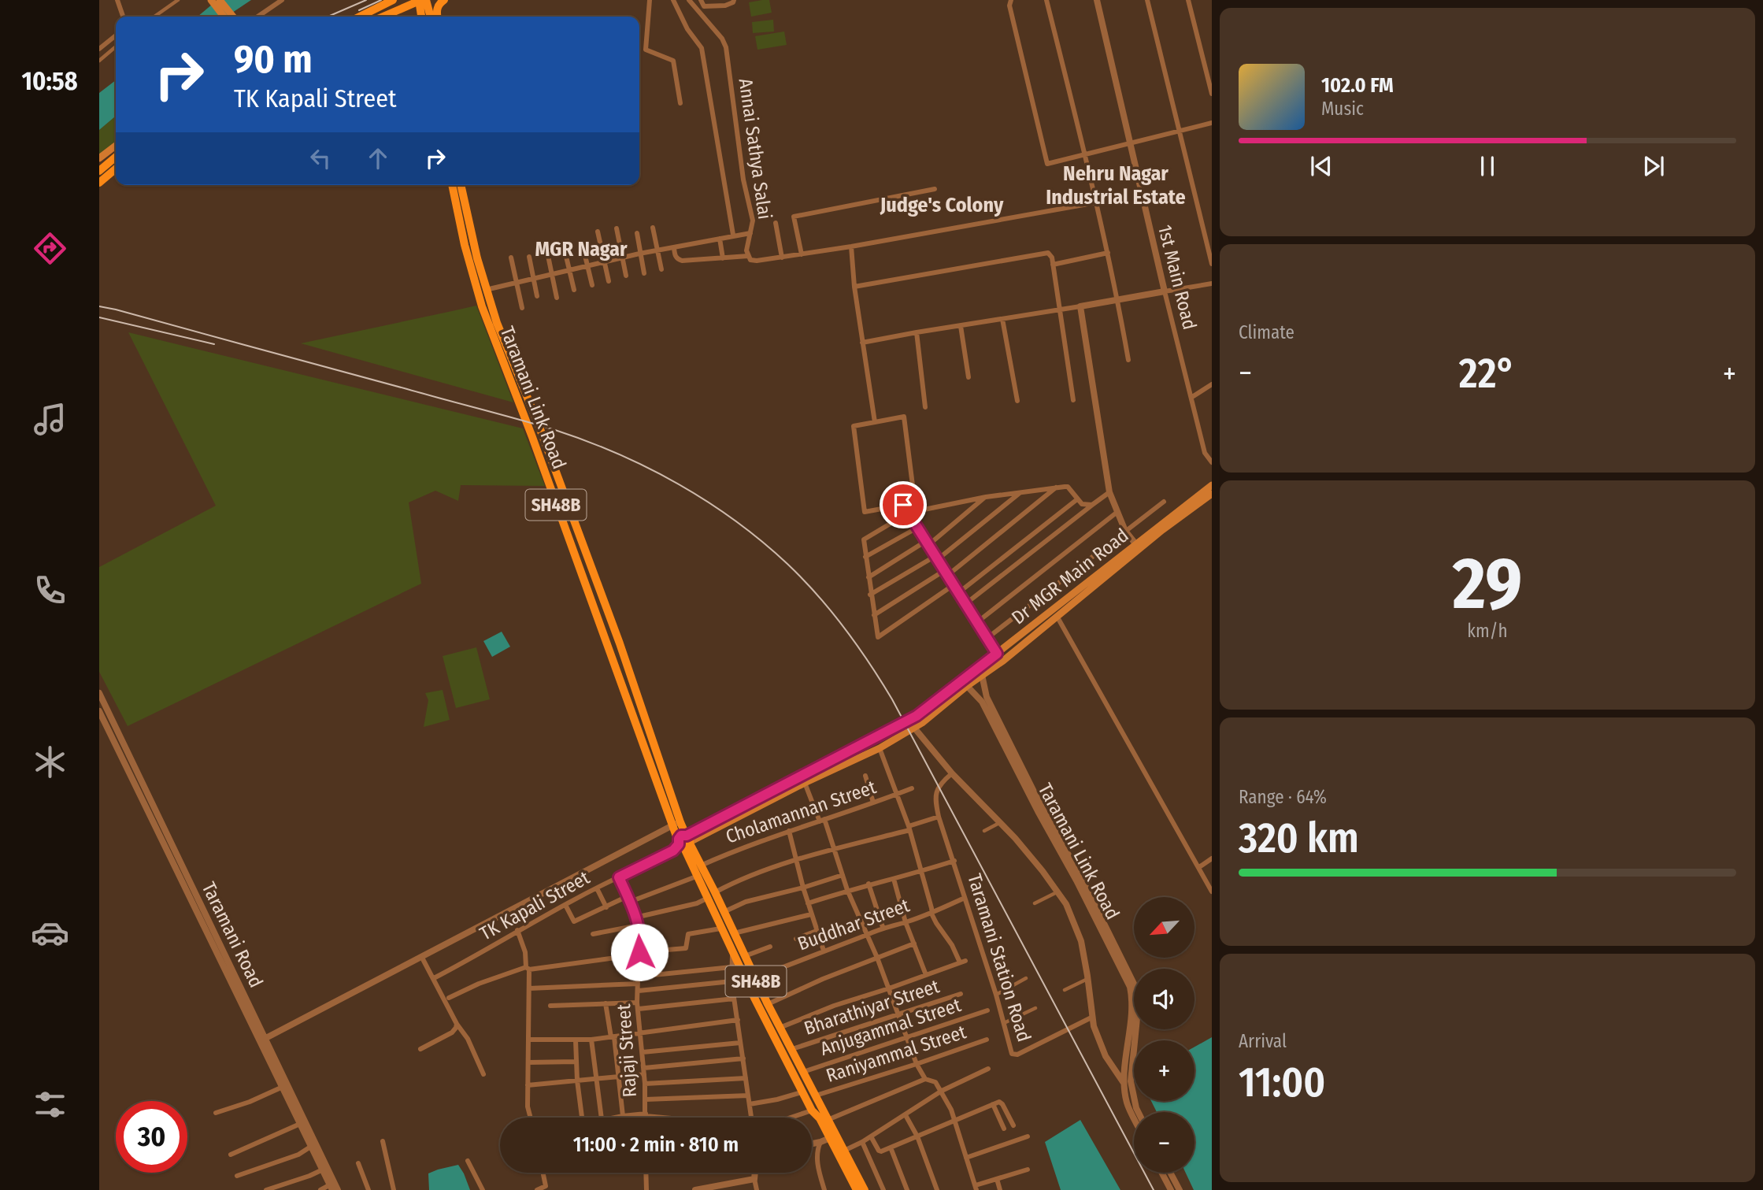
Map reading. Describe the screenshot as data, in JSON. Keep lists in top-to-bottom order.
{
  "streets": {
    "main road": ["Taramani Link Road", "SH48B", "Dr MGR Main Road"],
    "street": [
      "Annai Sathya Salai",
      "1st Main Road",
      "Cholamannan Street",
      "TK Kapali Street",
      "Buddhar Street",
      "Taramani Road",
      "Taramani Station Road",
      "Bharathiyar Street",
      "Anjugammal Street",
      "Rajaji Street",
      "Raniyammal Street"
    ]
  },
  "crossings": [
    ["Taramani Link Road", "Dr MGR Main Road"],
    ["Taramani Link Road", "TK Kapali Street"],
    ["SH48B", "Cholamannan Street"],
    ["SH48B", "Buddhar Street"],
    ["SH48B", "Bharathiyar Street"],
    ["SH48B", "Anjugammal Street"],
    ["SH48B", "Raniyammal Street"],
    ["Dr MGR Main Road", "TK Kapali Street"],
    ["TK Kapali Street", "Rajaji Street"],
    ["Buddhar Street", "Taramani Station Road"]
  ],
  "districts": ["Nehru Nagar Industrial Estate", "Judge's Colony", "MGR Nagar"],
  "north": "bottom left",
  "page": {
    "tabs": "10:58",
    "turn": ["90 m", "TK Kapali Street"],
    "song": ["102.0 FM", "Music"],
    "tile": [
      "Climate",
      ["29", "km/h"],
      ["Range · 64%", "320 km"],
      ["Arrival", "11:00"]
    ],
    "heat": ["−", "22°", "+"],
    "map_buttons": ["+", "−"],
    "limit": "30",
    "trip": "11:00 · 2 min · 810 m"
  }
}
